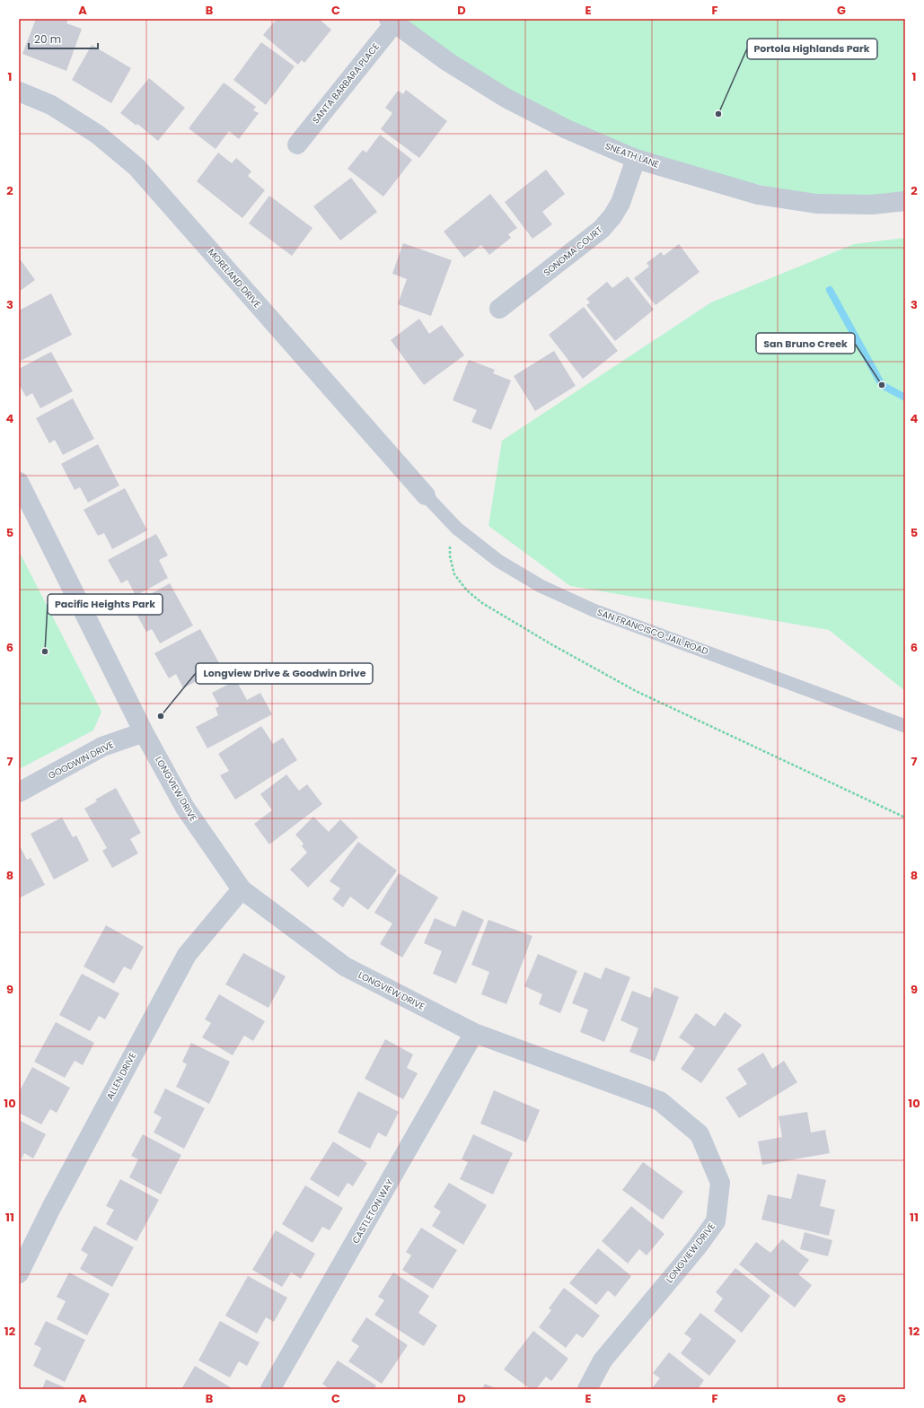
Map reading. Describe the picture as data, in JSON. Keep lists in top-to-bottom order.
{
  "streets": {
    "street": [
      "SANTA BARBARA PLACE",
      "SNEATH LANE",
      "SONOMA COURT",
      "MORELAND DRIVE",
      "GOODWIN DRIVE",
      "LONGVIEW DRIVE",
      "ALLEN DRIVE",
      "CASTLETON WAY"
    ],
    "lane": ["SAN FRANCISCO JAIL ROAD"]
  },
  "crossings": [
    ["SANTA BARBARA PLACE", "SNEATH LANE"],
    ["SNEATH LANE", "SONOMA COURT"],
    ["MORELAND DRIVE", "SAN FRANCISCO JAIL ROAD"],
    ["GOODWIN DRIVE", "LONGVIEW DRIVE"],
    ["LONGVIEW DRIVE", "ALLEN DRIVE"],
    ["LONGVIEW DRIVE", "CASTLETON WAY"]
  ],
  "places": [
    "Portola Highlands Park",
    "San Bruno Creek",
    "Pacific Heights Park",
    "Longview Drive & Goodwin Drive"
  ],
  "scale_bar": "20 m",
  "grid": {
    "columns": [
      "A",
      "B",
      "C",
      "D",
      "E",
      "F",
      "G"
    ],
    "rows": [
      "1",
      "2",
      "3",
      "4",
      "5",
      "6",
      "7",
      "8",
      "9",
      "10",
      "11",
      "12"
    ]
  }
}
